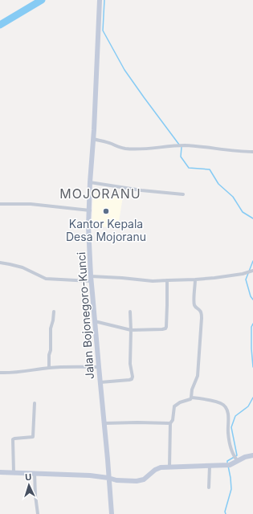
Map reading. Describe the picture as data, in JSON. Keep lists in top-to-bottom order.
{
  "streets": {
    "main road": ["Jalan Bojonegoro-Kunci"]
  },
  "districts": ["MOJORANU"],
  "places": ["Kantor Kepala Desa Mojoranu"],
  "north": "top"
}
